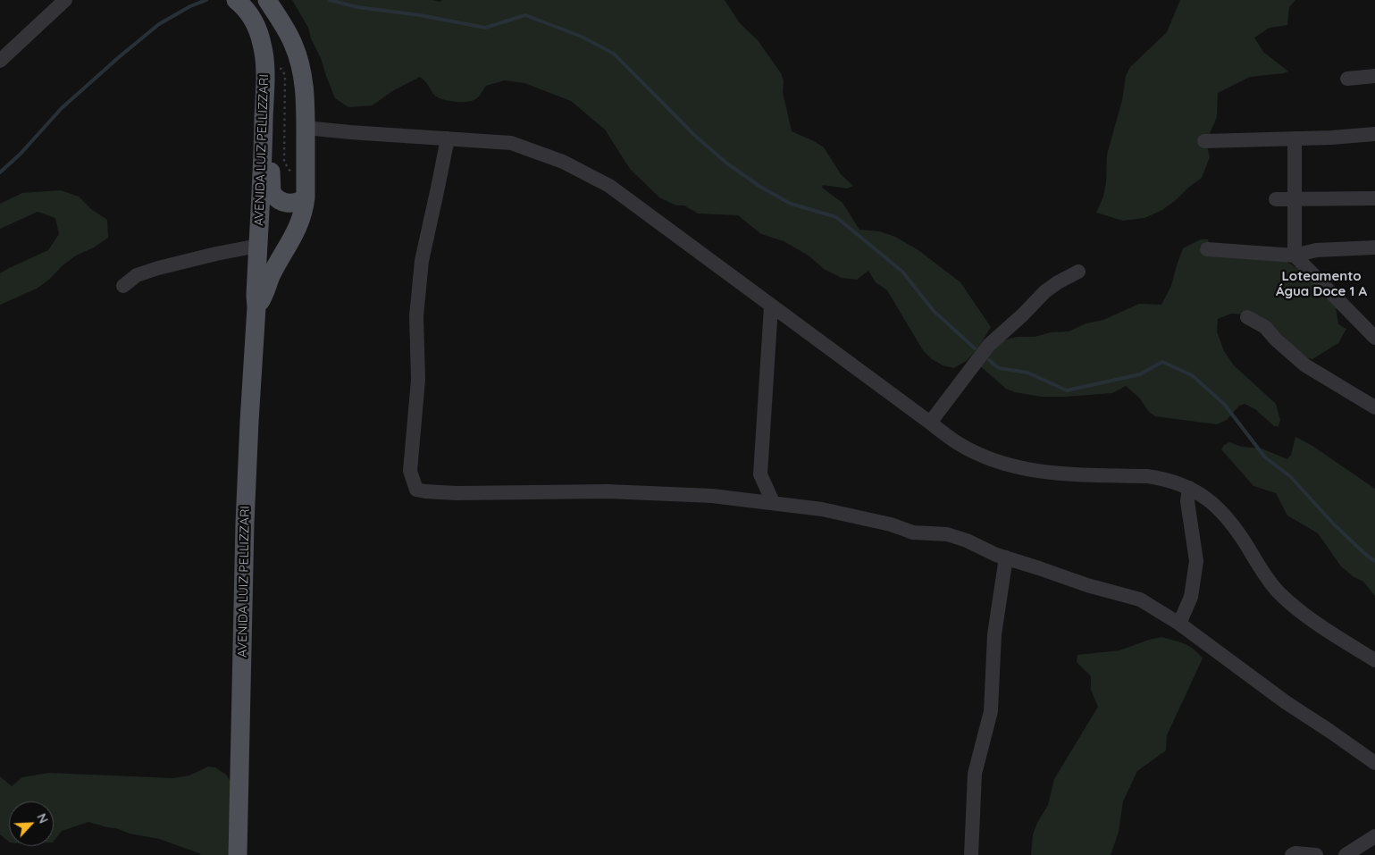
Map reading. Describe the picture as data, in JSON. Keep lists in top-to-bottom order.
{
  "streets": {
    "main road": ["AVENIDA LUIZ PELLIZZARI"]
  },
  "districts": ["Loteamento Água Doce 1 A"],
  "north": "top right"
}
